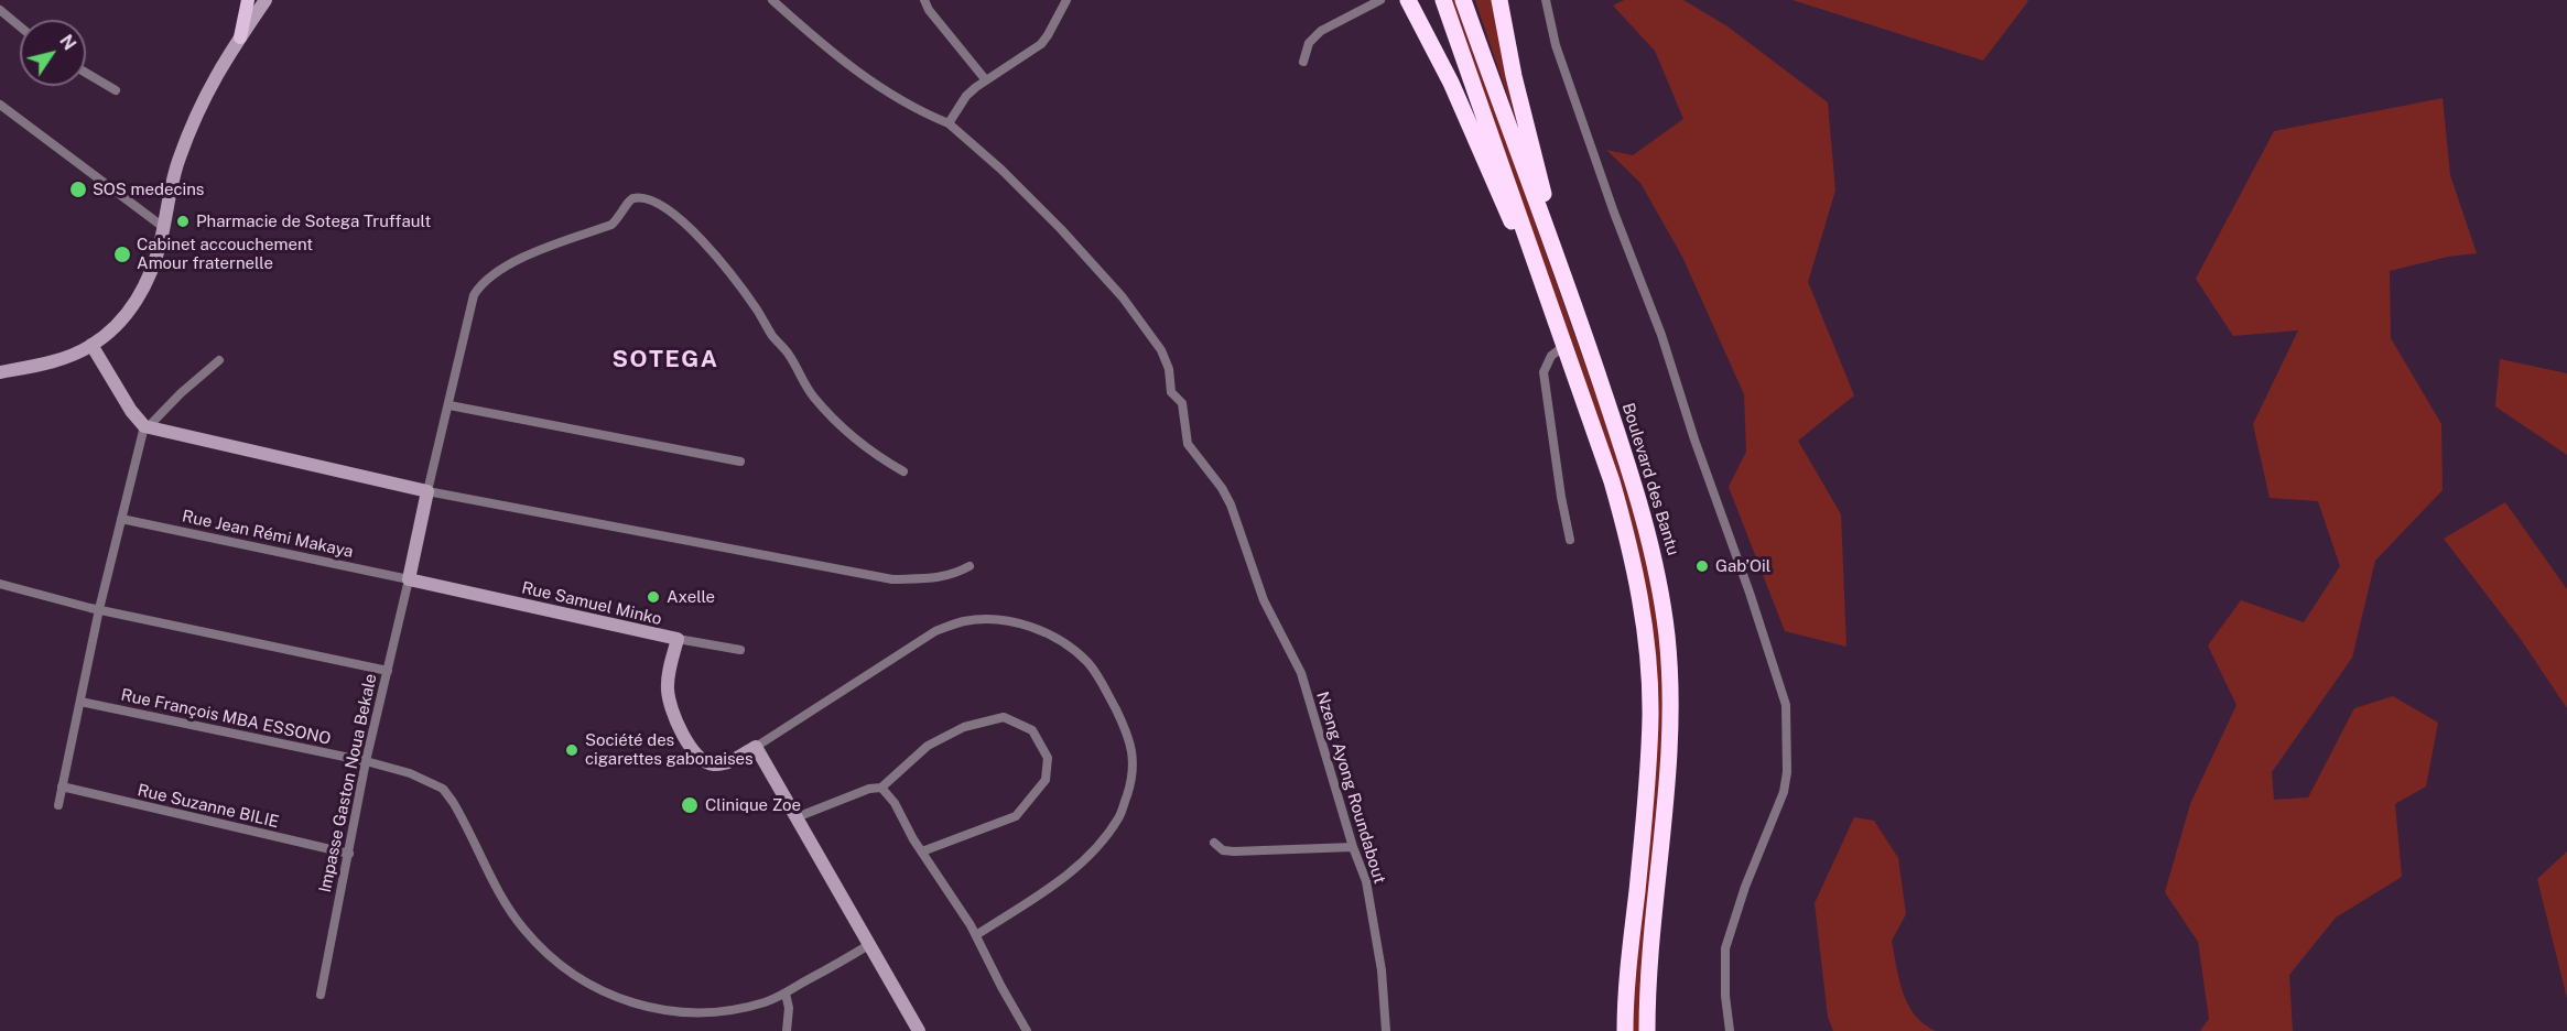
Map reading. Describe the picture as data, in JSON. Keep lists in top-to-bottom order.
{
  "streets": {
    "highway": ["Boulevard des Bantu"],
    "street": [
      "Rue Jean Rémi Makaya",
      "Rue Samuel Minko",
      "Rue François MBA ESSONO",
      "Impasse Gaston Noua Bekale",
      "Nzeng Ayong Roundabout",
      "Rue Suzanne BILIE"
    ]
  },
  "crossings": [
    ["Rue Jean Rémi Makaya", "Rue Samuel Minko"],
    ["Rue Jean Rémi Makaya", "Impasse Gaston Noua Bekale"],
    ["Rue Samuel Minko", "Impasse Gaston Noua Bekale"],
    ["Rue François MBA ESSONO", "Impasse Gaston Noua Bekale"],
    ["Impasse Gaston Noua Bekale", "Rue Suzanne BILIE"]
  ],
  "districts": ["SOTEGA"],
  "places": [
    "SOS medecins",
    "Pharmacie de Sotega Truffault",
    "Cabinet accouchement Amour fraternelle",
    "Gab’Oil",
    "Axelle",
    "Société des cigarettes gabonaises",
    "Clinique Zoe"
  ],
  "north": "top right"
}
